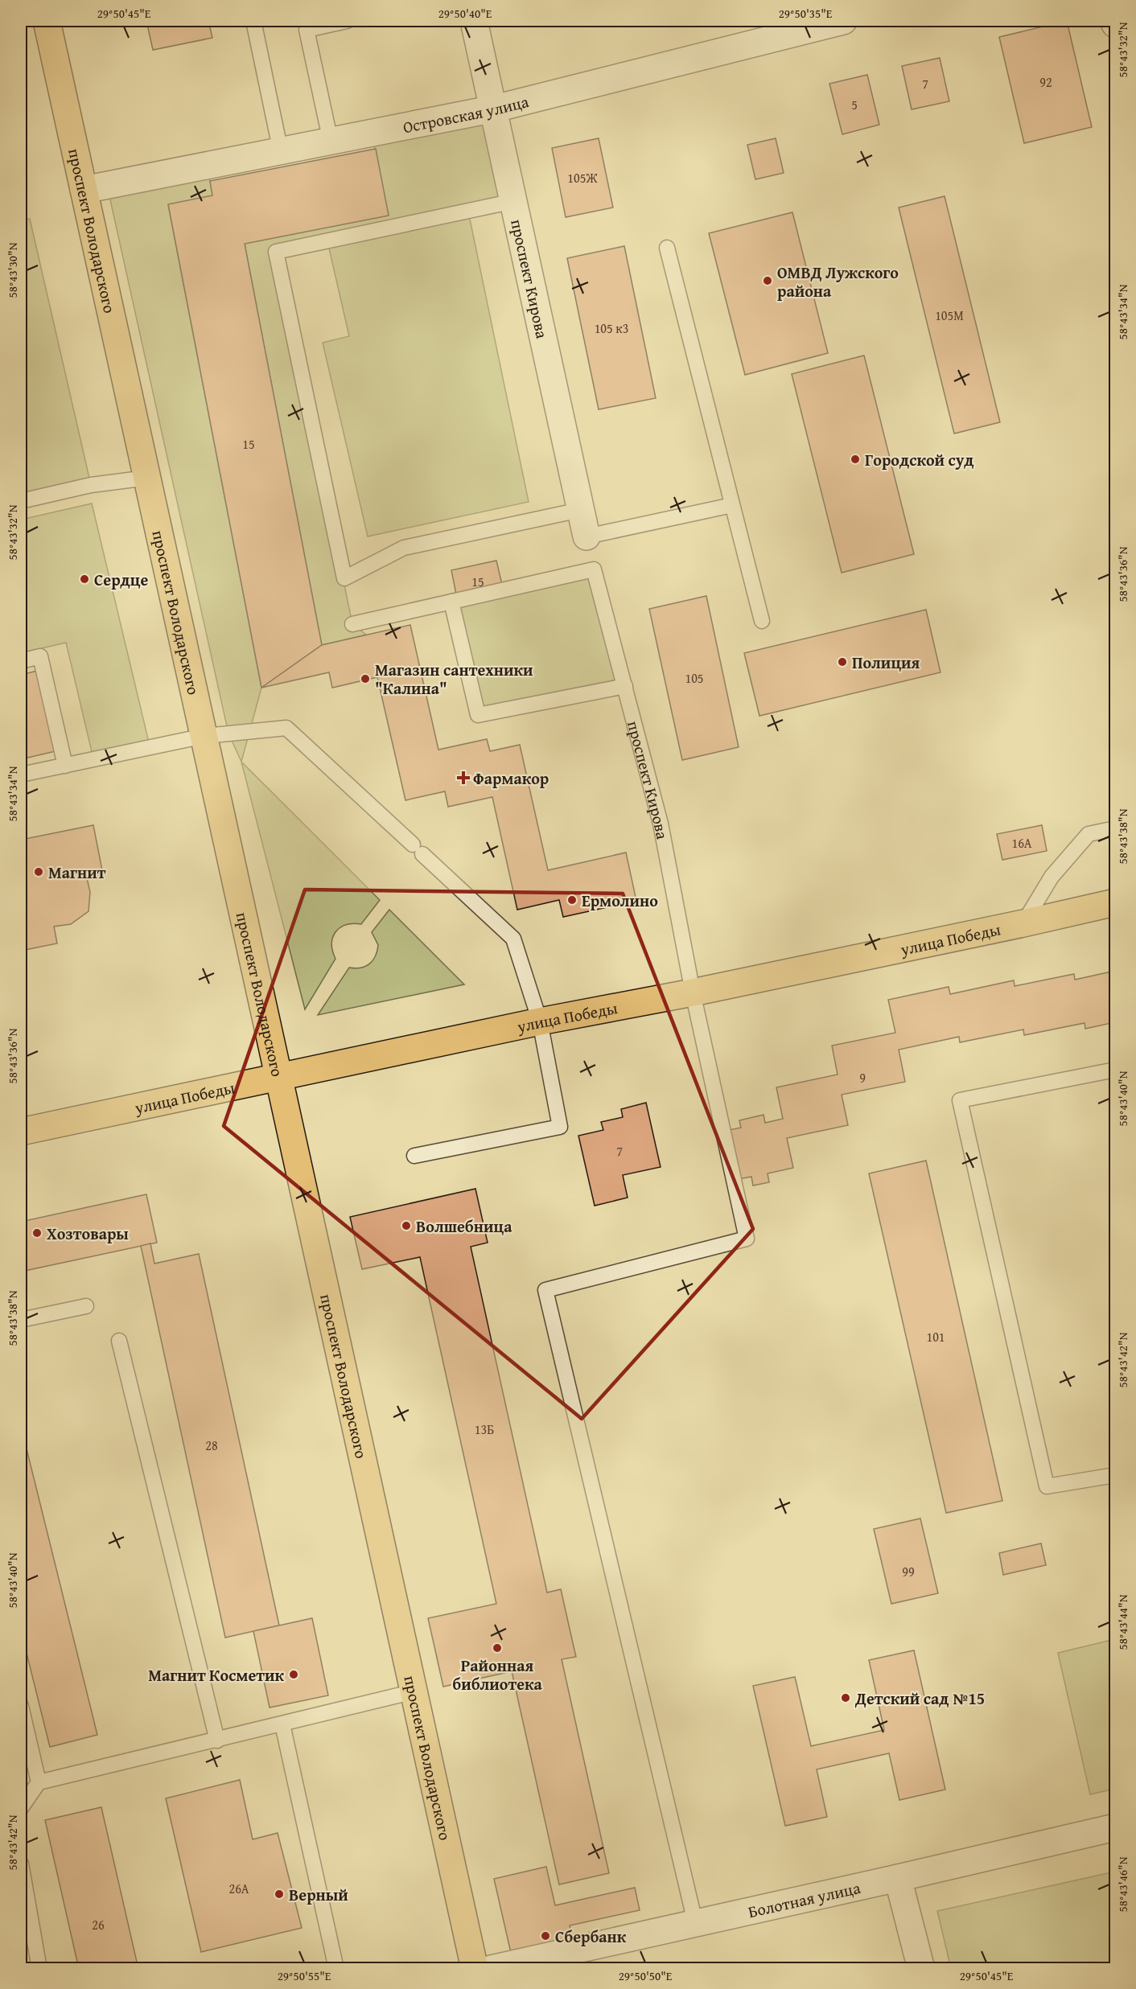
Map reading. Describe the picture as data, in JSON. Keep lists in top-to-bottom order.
{
  "streets": {
    "main road": ["проспект Володарского", "улица Победы"],
    "street": ["Островская улица", "проспект Кирова", "Болотная улица"]
  },
  "crossings": [
    ["Островская улица", "проспект Володарского"],
    ["Островская улица", "проспект Кирова"],
    ["проспект Володарского", "улица Победы"],
    ["проспект Кирова", "улица Победы"],
    ["проспект Кирова", "Болотная улица"]
  ],
  "places": {
    "other": [
      "ОМВД Лужского района",
      "Городской суд",
      "Сердце",
      "Полиция",
      "Магазин сантехники \"Калина\"",
      "Магнит",
      "Ермолино",
      "Волшебница",
      "Хозтовары",
      "Районная библиотека",
      "Магнит Косметик",
      "Детский сад №15",
      "Верный",
      "Сбербанк"
    ],
    "health": ["Фармакор"]
  },
  "house_numbers": [
    "92",
    "7",
    "5",
    "105Ж",
    "105М",
    "105 к3",
    "15",
    "15",
    "105",
    "16А",
    "9",
    "7",
    "101",
    "13Б",
    "28",
    "99",
    "26А",
    "26"
  ],
  "coordinates": [
    "29°50'45\"E",
    "29°50'40\"E",
    "29°50'35\"E",
    "58°43'32\"N",
    "58°43'30\"N",
    "58°43'34\"N",
    "58°43'36\"N",
    "58°43'38\"N",
    "58°43'40\"N",
    "58°43'42\"N",
    "58°43'44\"N",
    "58°43'46\"N",
    "29°50'55\"E",
    "29°50'50\"E"
  ]
}
